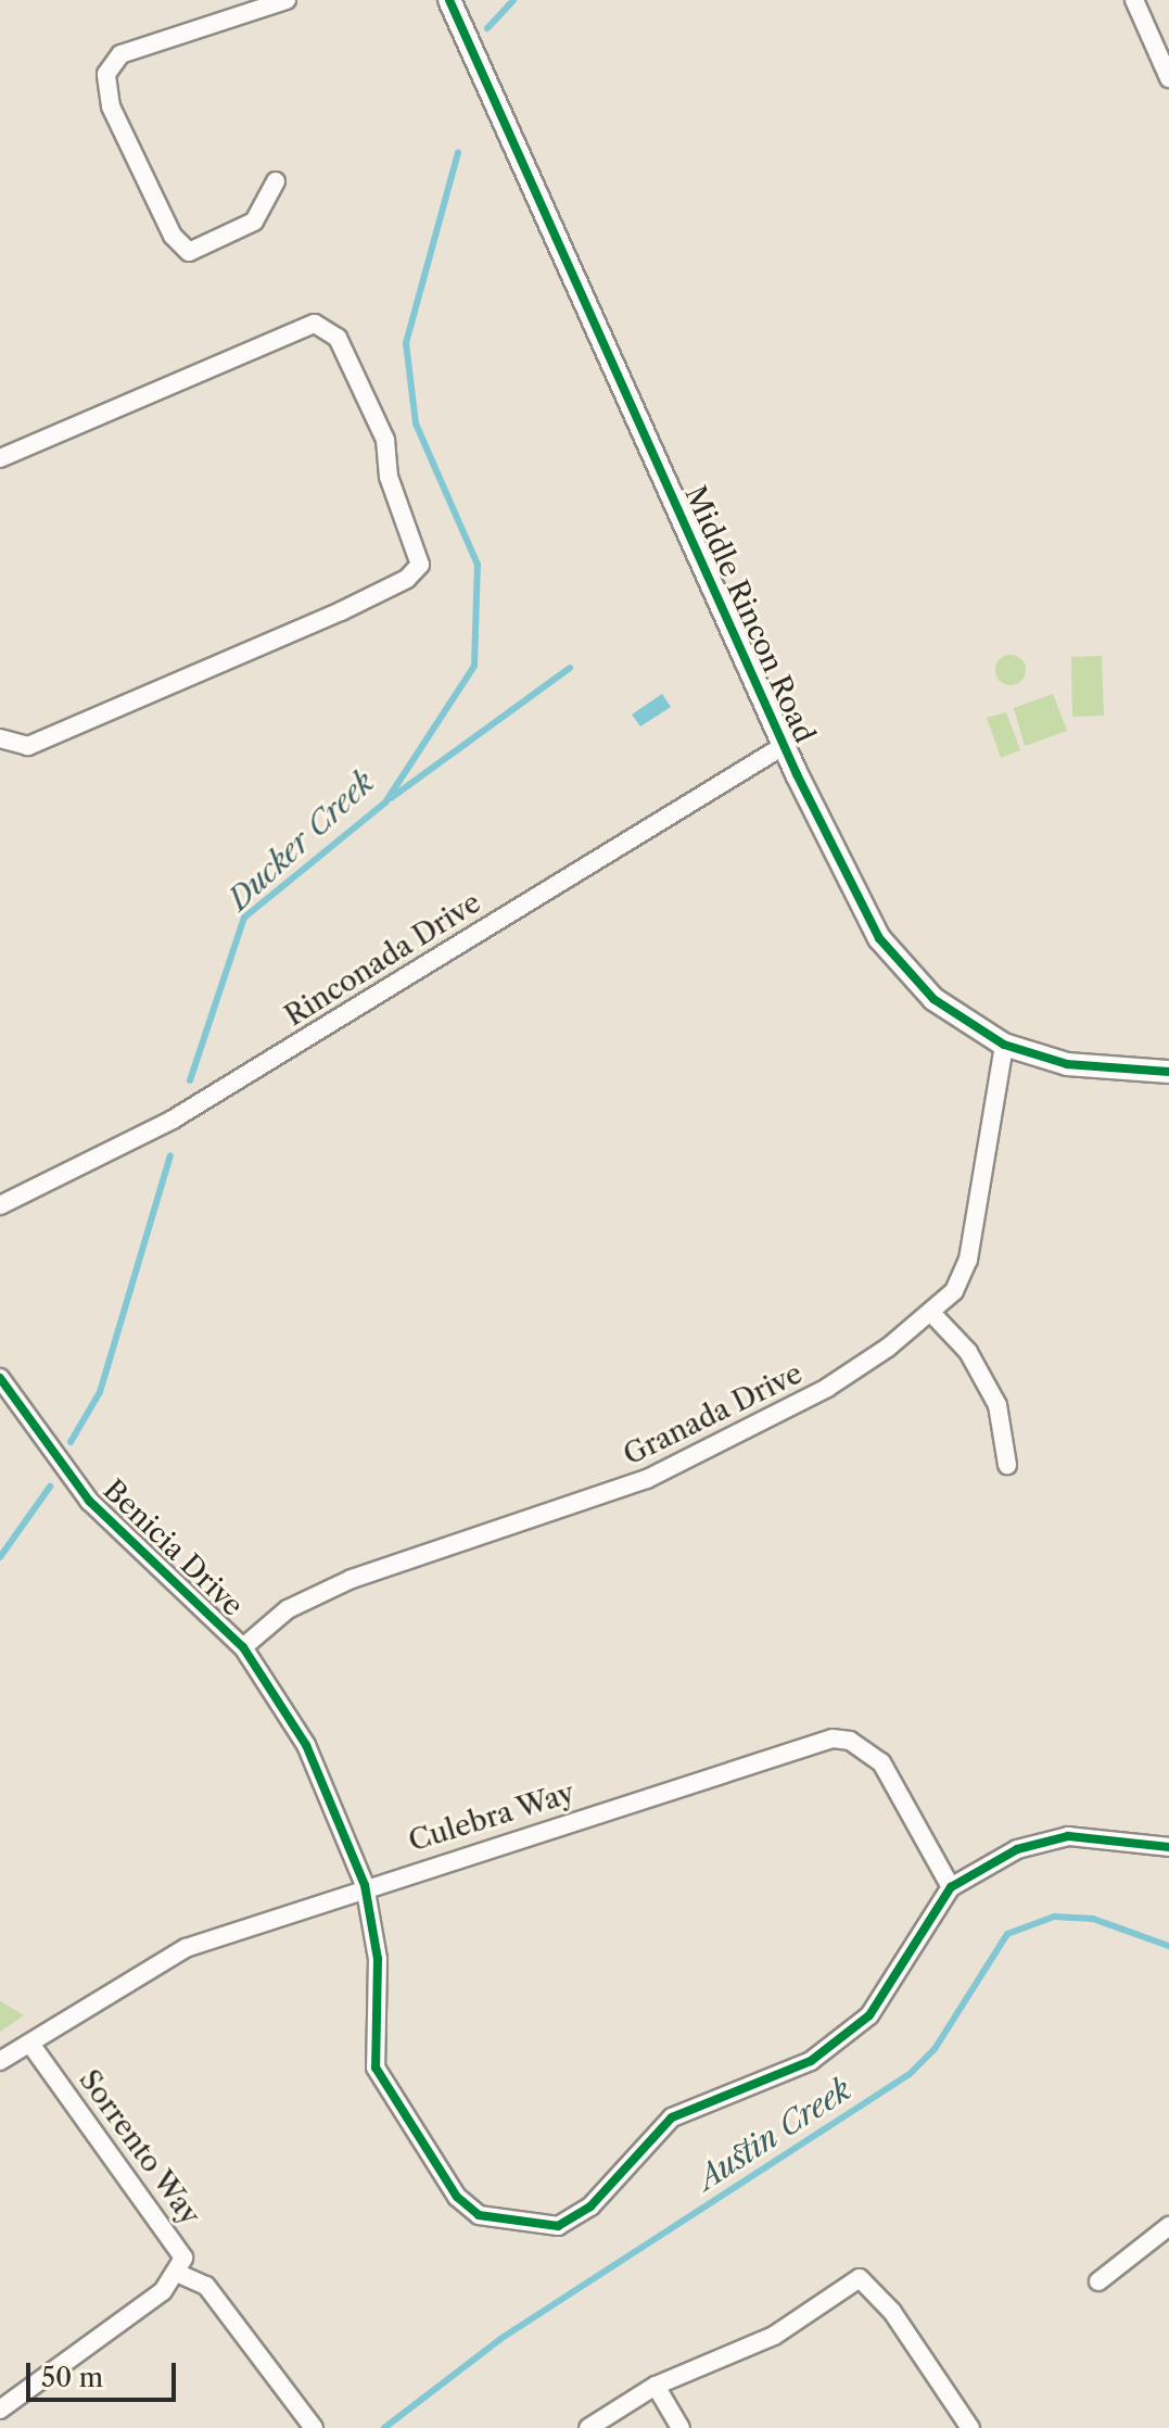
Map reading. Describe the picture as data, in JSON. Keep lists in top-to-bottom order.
{
  "streets": {
    "street": [
      "Middle Rincon Road",
      "Rinconada Drive",
      "Granada Drive",
      "Benicia Drive",
      "Culebra Way",
      "Sorrento Way"
    ]
  },
  "crossings": [
    ["Middle Rincon Road", "Rinconada Drive"],
    ["Middle Rincon Road", "Granada Drive"],
    ["Granada Drive", "Benicia Drive"],
    ["Benicia Drive", "Culebra Way"],
    ["Culebra Way", "Sorrento Way"]
  ],
  "water": ["Ducker Creek", "Austin Creek"],
  "scale_bar": "50 m"
}
